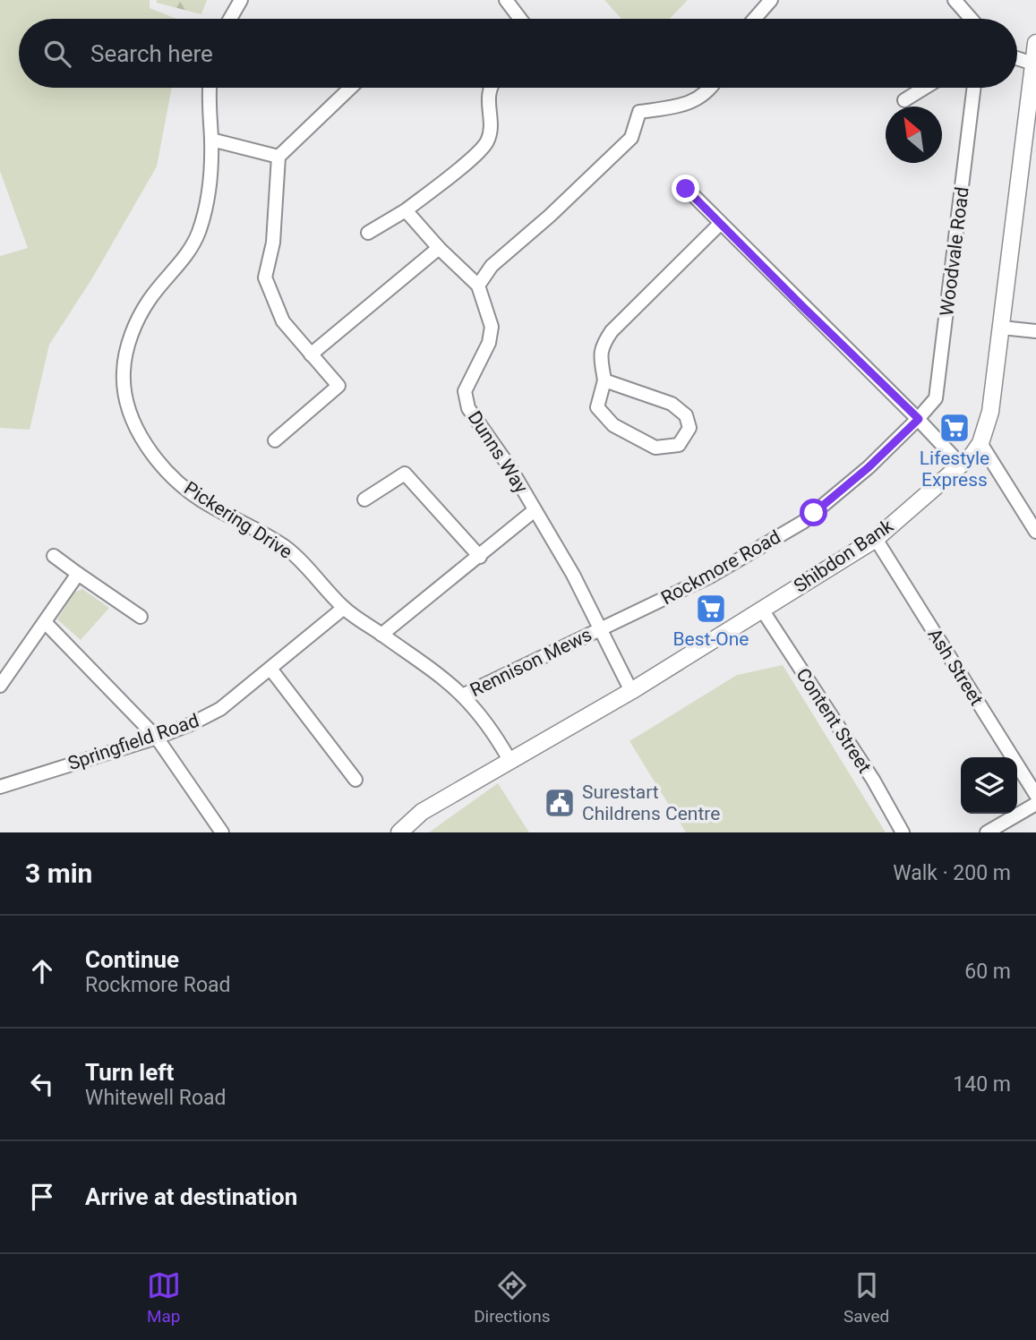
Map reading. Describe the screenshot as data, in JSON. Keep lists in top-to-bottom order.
{
  "streets": {
    "street": [
      "Woodvale Road",
      "Dunns Way",
      "Pickering Drive",
      "Shibdon Bank",
      "Rockmore Road",
      "Rennison Mews",
      "Ash Street",
      "Content Street",
      "Springfield Road"
    ]
  },
  "crossings": [
    ["Woodvale Road", "Rockmore Road"],
    ["Dunns Way", "Shibdon Bank"],
    ["Dunns Way", "Rockmore Road"],
    ["Dunns Way", "Rennison Mews"],
    ["Pickering Drive", "Shibdon Bank"],
    ["Pickering Drive", "Rennison Mews"],
    ["Pickering Drive", "Springfield Road"],
    ["Shibdon Bank", "Ash Street"],
    ["Shibdon Bank", "Content Street"],
    ["Rockmore Road", "Rennison Mews"]
  ],
  "places": {
    "supermarket": ["Lifestyle Express", "Best-One"],
    "public building": ["Surestart Childrens Centre"]
  },
  "north": "top left",
  "page": {
    "search": "Search here",
    "heading": ["3 min", "Walk · 200 m"],
    "list": [
      ["Continue", "Rockmore Road", "60 m"],
      ["Turn left", "Whitewell Road", "140 m"],
      "Arrive at destination"
    ],
    "nav": ["Map", "Directions", "Saved"]
  }
}
